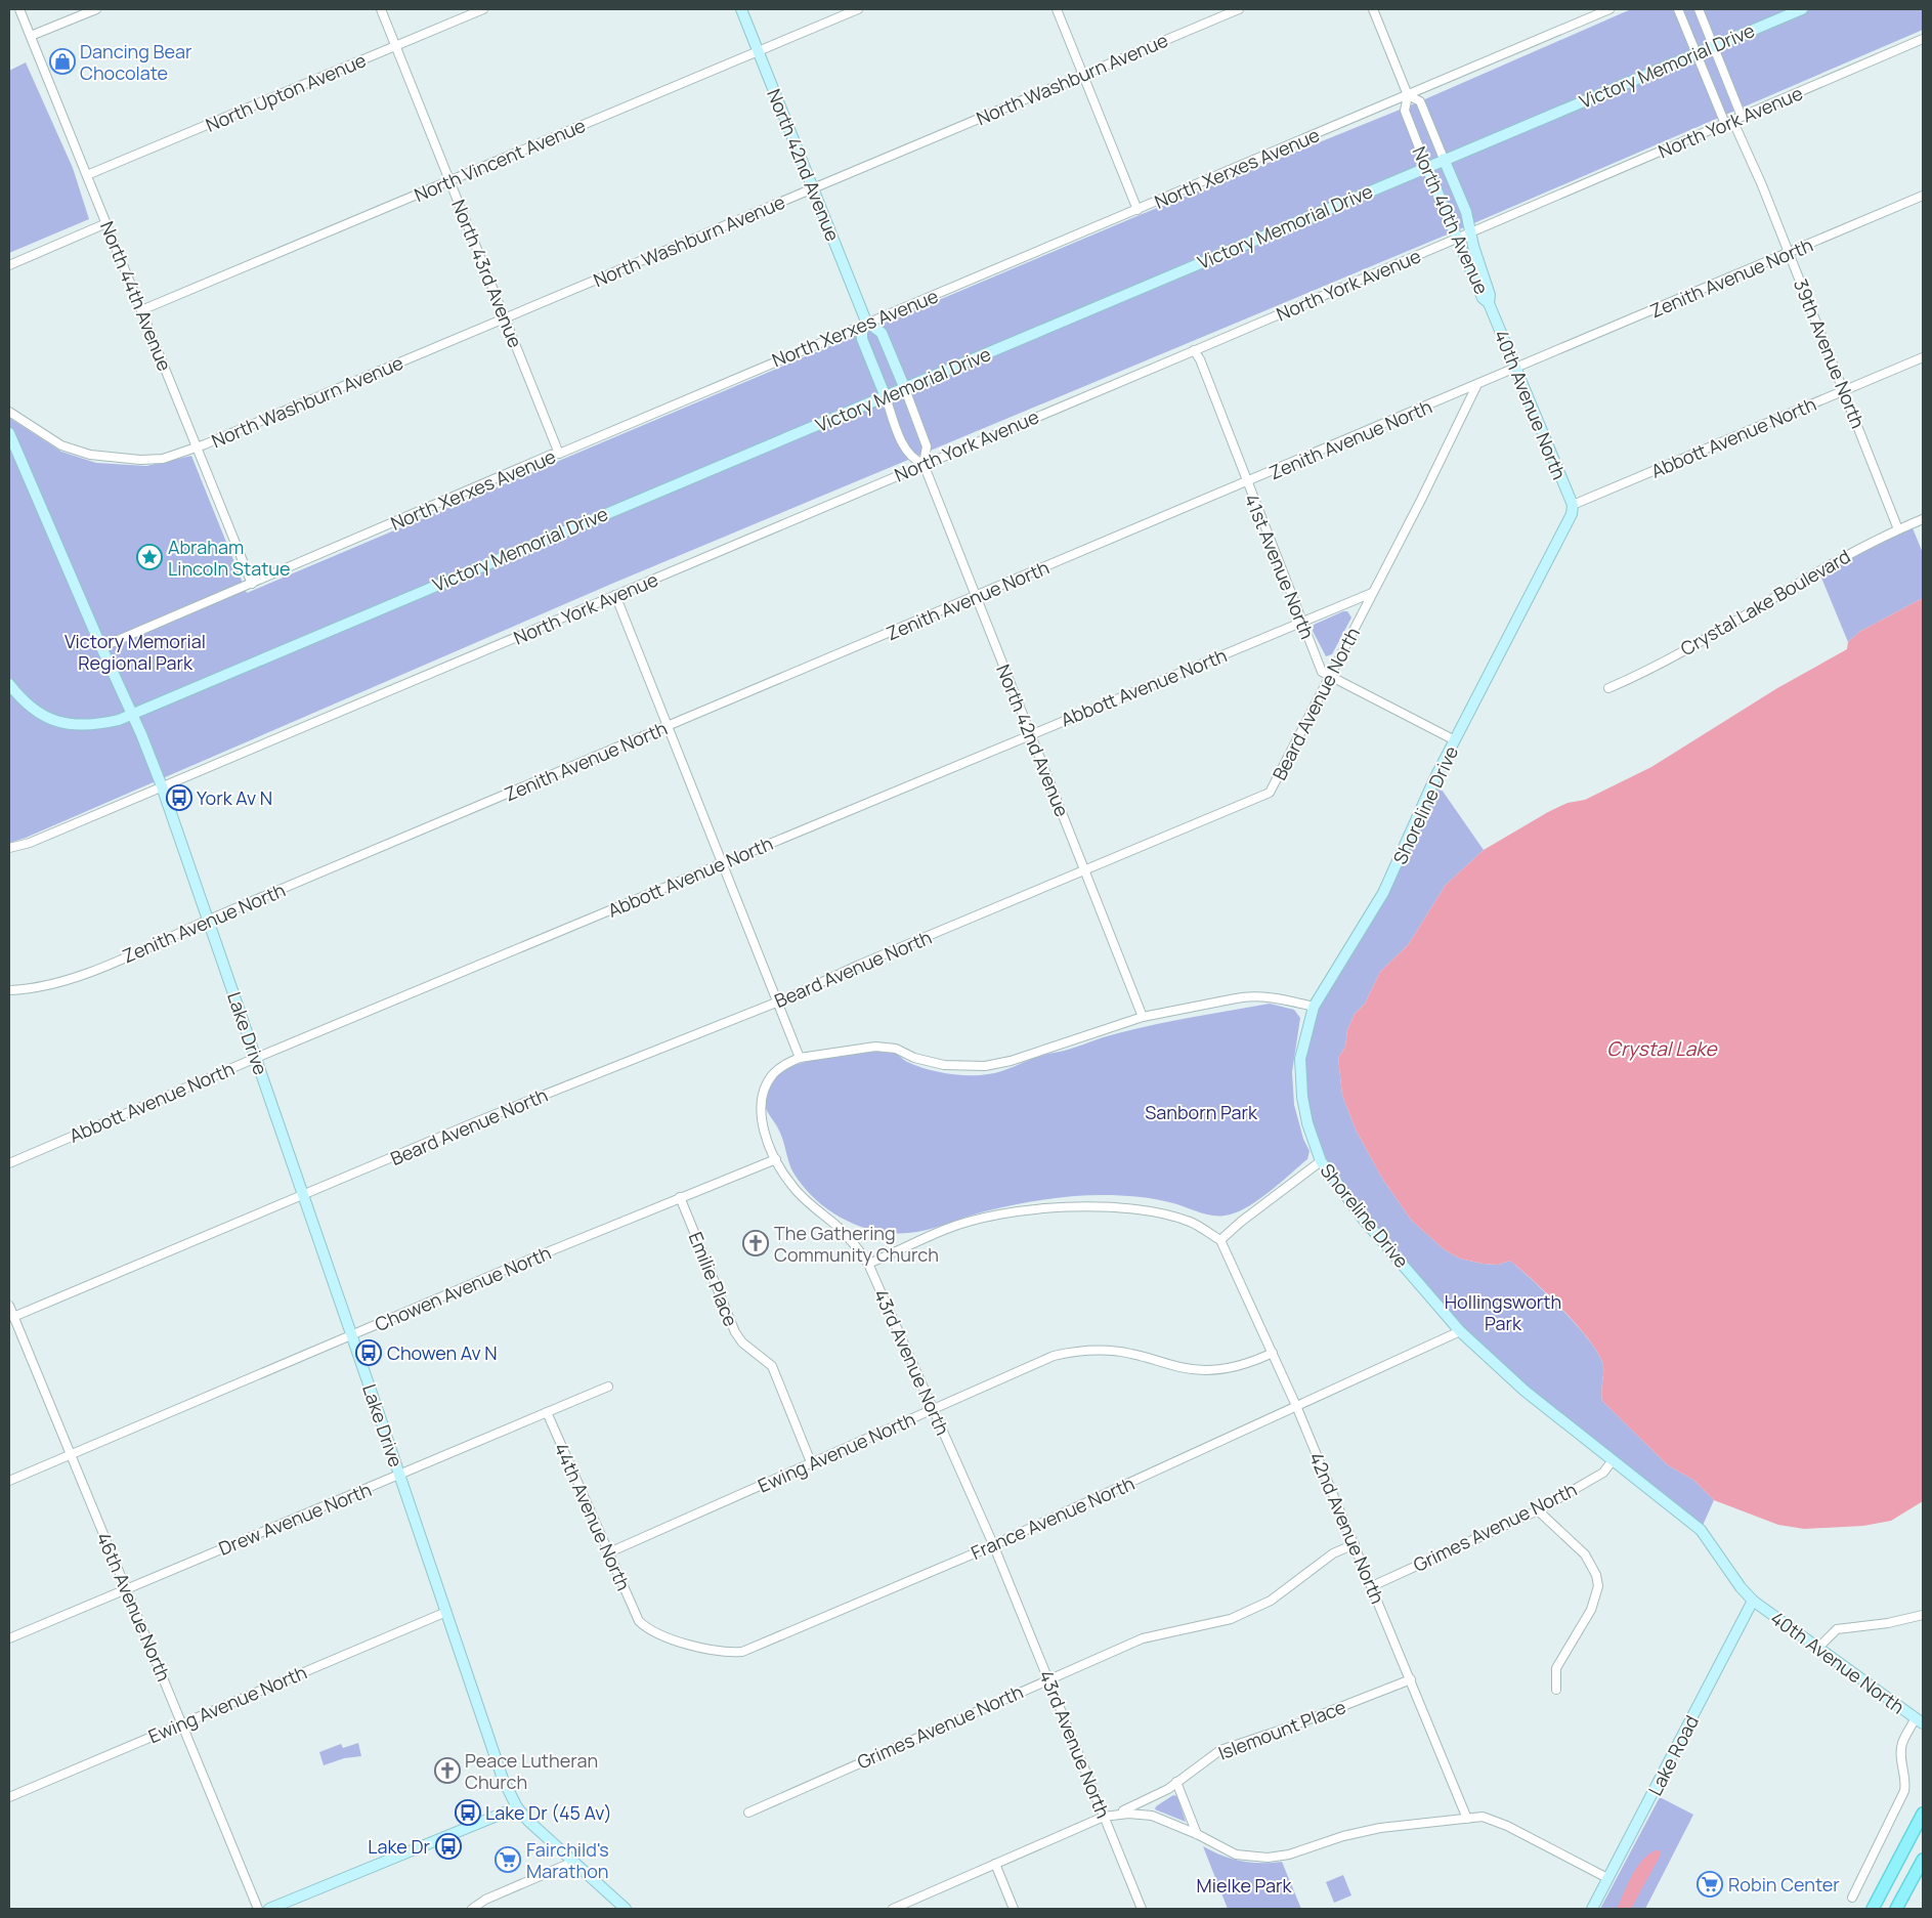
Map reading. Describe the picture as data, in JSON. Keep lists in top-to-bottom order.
{
  "streets": {
    "street": [
      "Victory Memorial Drive",
      "North Washburn Avenue",
      "North Upton Avenue",
      "North York Avenue",
      "North Vincent Avenue",
      "North 42nd Avenue",
      "North Xerxes Avenue",
      "North 40th Avenue",
      "North 43rd Avenue",
      "Zenith Avenue North",
      "North 44th Avenue",
      "39th Avenue North",
      "40th Avenue North",
      "Abbott Avenue North",
      "41st Avenue North",
      "Crystal Lake Boulevard",
      "Beard Avenue North",
      "Shoreline Drive",
      "Lake Drive",
      "Emilie Place",
      "Chowen Avenue North",
      "43rd Avenue North",
      "Ewing Avenue North",
      "44th Avenue North",
      "France Avenue North",
      "Drew Avenue North",
      "Grimes Avenue North",
      "42nd Avenue North",
      "46th Avenue North",
      "Islemount Place",
      "Lake Road"
    ]
  },
  "crossings": [
    ["Victory Memorial Drive", "North 42nd Avenue"],
    ["Victory Memorial Drive", "North 40th Avenue"],
    ["Victory Memorial Drive", "Lake Drive"],
    ["North Washburn Avenue", "North 42nd Avenue"],
    ["North Washburn Avenue", "North 43rd Avenue"],
    ["North Washburn Avenue", "North 44th Avenue"],
    ["North Upton Avenue", "North 43rd Avenue"],
    ["North Upton Avenue", "North 44th Avenue"],
    ["North York Avenue", "North 42nd Avenue"],
    ["North York Avenue", "North 40th Avenue"],
    ["North York Avenue", "39th Avenue North"],
    ["North York Avenue", "41st Avenue North"],
    ["North York Avenue", "Lake Drive"],
    ["North Vincent Avenue", "North 42nd Avenue"],
    ["North Vincent Avenue", "North 43rd Avenue"],
    ["North Vincent Avenue", "North 44th Avenue"],
    ["North 42nd Avenue", "North Xerxes Avenue"],
    ["North 42nd Avenue", "Zenith Avenue North"],
    ["North 42nd Avenue", "Abbott Avenue North"],
    ["North 42nd Avenue", "Beard Avenue North"],
    ["North Xerxes Avenue", "North 40th Avenue"],
    ["North Xerxes Avenue", "North 43rd Avenue"],
    ["North Xerxes Avenue", "North 44th Avenue"],
    ["North Xerxes Avenue", "Lake Drive"],
    ["North 40th Avenue", "40th Avenue North"],
    ["Zenith Avenue North", "39th Avenue North"],
    ["Zenith Avenue North", "40th Avenue North"],
    ["Zenith Avenue North", "41st Avenue North"],
    ["Zenith Avenue North", "Beard Avenue North"],
    ["Zenith Avenue North", "Lake Drive"],
    ["39th Avenue North", "Abbott Avenue North"],
    ["39th Avenue North", "Crystal Lake Boulevard"],
    ["40th Avenue North", "Abbott Avenue North"],
    ["40th Avenue North", "Shoreline Drive"],
    ["40th Avenue North", "Lake Road"],
    ["Abbott Avenue North", "41st Avenue North"],
    ["Abbott Avenue North", "Beard Avenue North"],
    ["Abbott Avenue North", "Shoreline Drive"],
    ["Abbott Avenue North", "Lake Drive"],
    ["41st Avenue North", "Beard Avenue North"],
    ["41st Avenue North", "Shoreline Drive"],
    ["Beard Avenue North", "Lake Drive"],
    ["Beard Avenue North", "46th Avenue North"],
    ["Shoreline Drive", "France Avenue North"],
    ["Shoreline Drive", "Grimes Avenue North"],
    ["Shoreline Drive", "Lake Road"],
    ["Lake Drive", "Chowen Avenue North"],
    ["Lake Drive", "Ewing Avenue North"],
    ["Lake Drive", "Drew Avenue North"],
    ["Emilie Place", "Chowen Avenue North"],
    ["Emilie Place", "Ewing Avenue North"],
    ["Chowen Avenue North", "43rd Avenue North"],
    ["Chowen Avenue North", "46th Avenue North"],
    ["43rd Avenue North", "Ewing Avenue North"],
    ["43rd Avenue North", "France Avenue North"],
    ["43rd Avenue North", "Grimes Avenue North"],
    ["43rd Avenue North", "Islemount Place"],
    ["Ewing Avenue North", "44th Avenue North"],
    ["Ewing Avenue North", "42nd Avenue North"],
    ["Ewing Avenue North", "46th Avenue North"],
    ["44th Avenue North", "France Avenue North"],
    ["44th Avenue North", "Drew Avenue North"],
    ["France Avenue North", "42nd Avenue North"],
    ["Drew Avenue North", "46th Avenue North"],
    ["Grimes Avenue North", "42nd Avenue North"],
    ["42nd Avenue North", "Islemount Place"]
  ],
  "water": ["Crystal Lake"],
  "parks": [
    "Victory Memorial Regional Park",
    "Sanborn Park",
    "Hollingsworth Park",
    "Mielke Park"
  ],
  "places": {
    "shop": ["Dancing Bear Chocolate"],
    "place": ["Abraham Lincoln Statue"],
    "bus stop": [
      "York Av N",
      "Chowen Av N",
      "Lake Dr (45 Av)",
      "Lake Dr"
    ],
    "church": ["The Gathering Community Church", "Peace Lutheran Church"],
    "supermarket": ["Fairchild's Marathon", "Robin Center"]
  }
}
